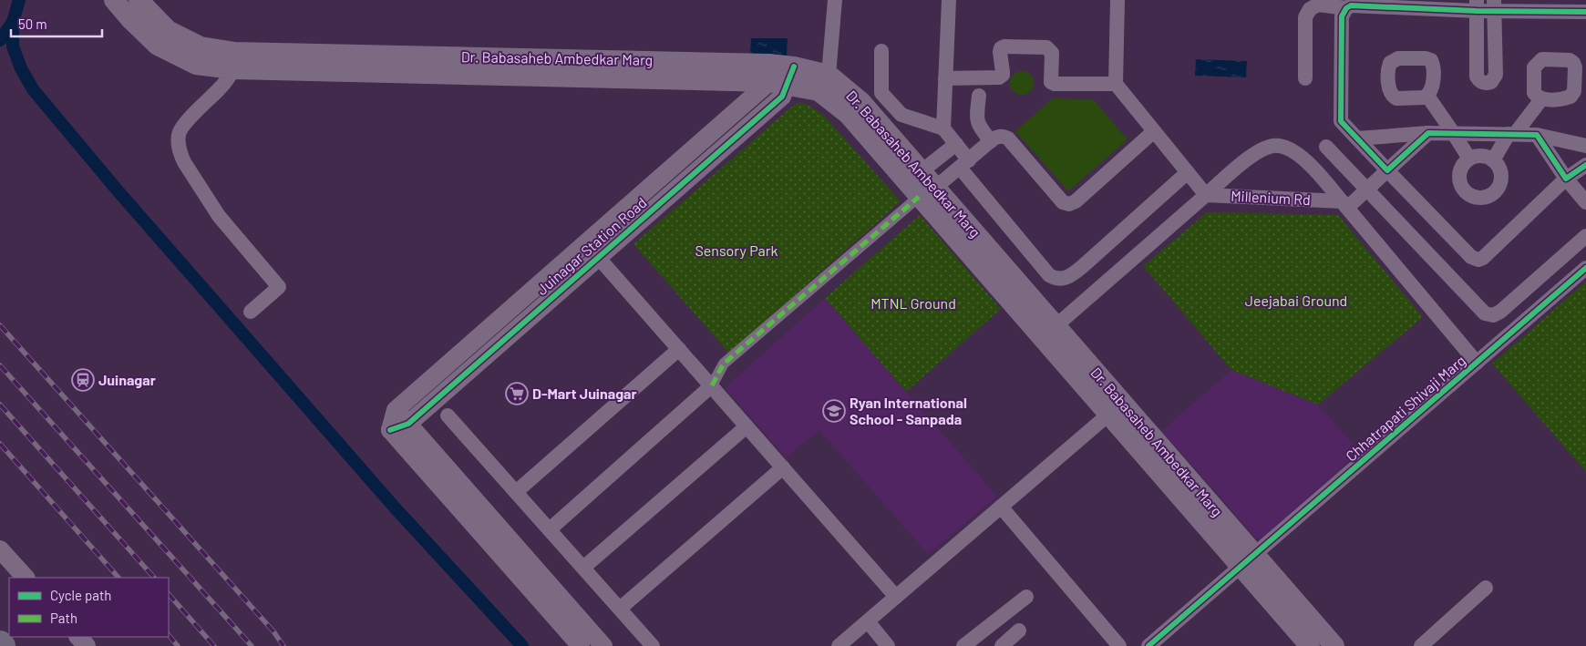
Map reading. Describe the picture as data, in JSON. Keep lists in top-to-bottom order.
{
  "streets": {
    "main road": ["Dr. Babasaheb Ambedkar Marg"],
    "street": ["Millenium Rd", "Juinagar Station Road", "Chhatrapati Shivaji Marg"]
  },
  "crossings": [
    ["Dr. Babasaheb Ambedkar Marg", "Juinagar Station Road"],
    ["Dr. Babasaheb Ambedkar Marg", "Chhatrapati Shivaji Marg"]
  ],
  "parks": ["Sensory Park", "Jeejabai Ground", "MTNL Ground"],
  "places": {
    "station": ["Juinagar"],
    "supermarket": ["D-Mart Juinagar"],
    "school or university": ["Ryan International School - Sanpada"]
  },
  "legend": ["Cycle path", "Path"],
  "scale_bar": "50 m"
}
